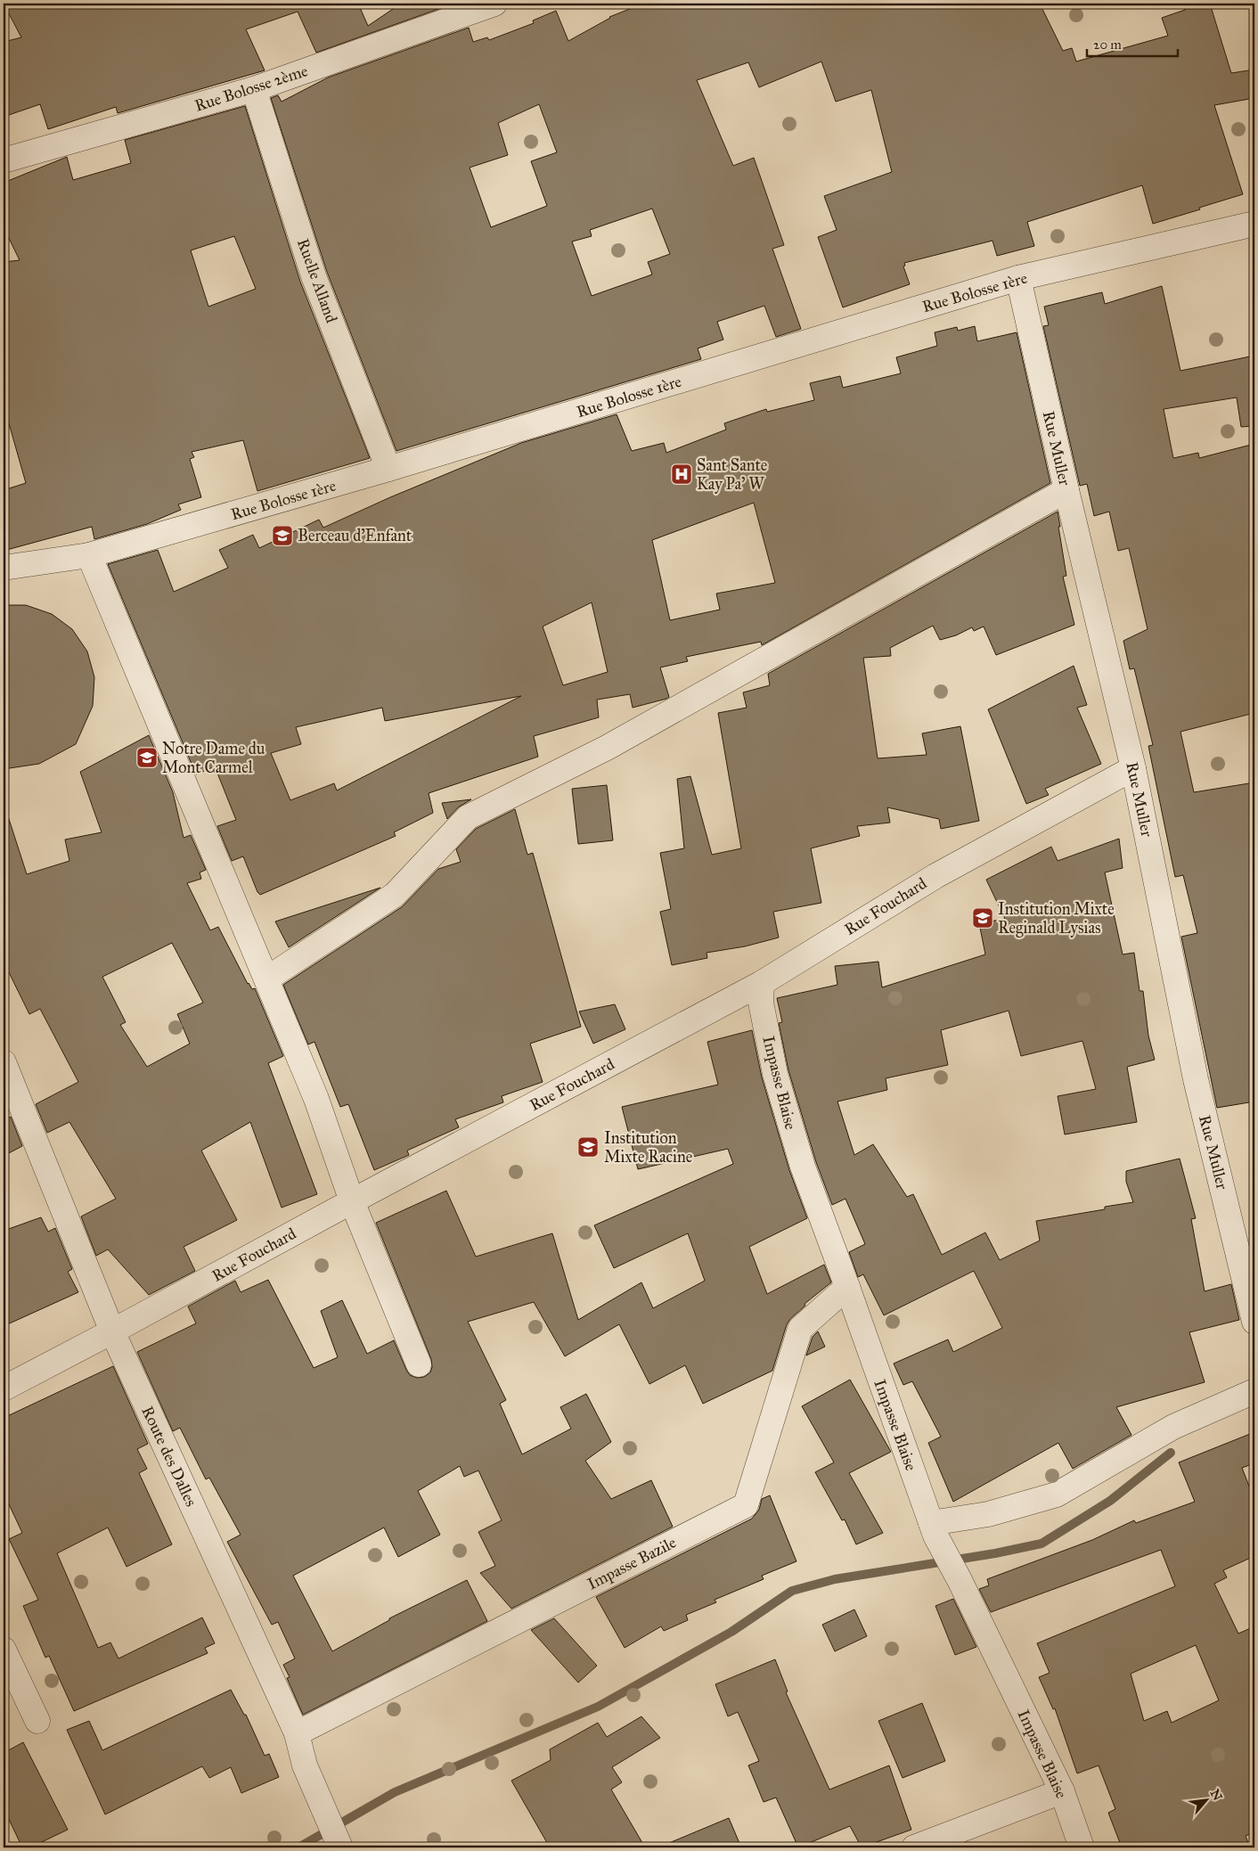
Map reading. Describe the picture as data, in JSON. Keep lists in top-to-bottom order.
{
  "streets": {
    "street": [
      "Rue Bolosse 2ème",
      "Ruelle Alland",
      "Rue Bolosse 1ère",
      "Rue Muller",
      "Rue Fouchard",
      "Impasse Blaise",
      "Route des Dalles",
      "Impasse Bazile"
    ]
  },
  "crossings": [
    ["Rue Bolosse 2ème", "Ruelle Alland"],
    ["Ruelle Alland", "Rue Bolosse 1ère"],
    ["Rue Bolosse 1ère", "Rue Muller"],
    ["Rue Muller", "Rue Fouchard"],
    ["Rue Fouchard", "Impasse Blaise"],
    ["Rue Fouchard", "Route des Dalles"],
    ["Impasse Blaise", "Impasse Bazile"],
    ["Route des Dalles", "Impasse Bazile"]
  ],
  "places": {
    "hospital": ["Sant Sante Kay Pa' W"],
    "school or university": [
      "Berceau d'Enfant",
      "Notre Dame du Mont Carmel",
      "Institution Mixte Reginald Lysias",
      "Institution Mixte Racine"
    ]
  },
  "scale_bar": "20 m",
  "north": "top right"
}
